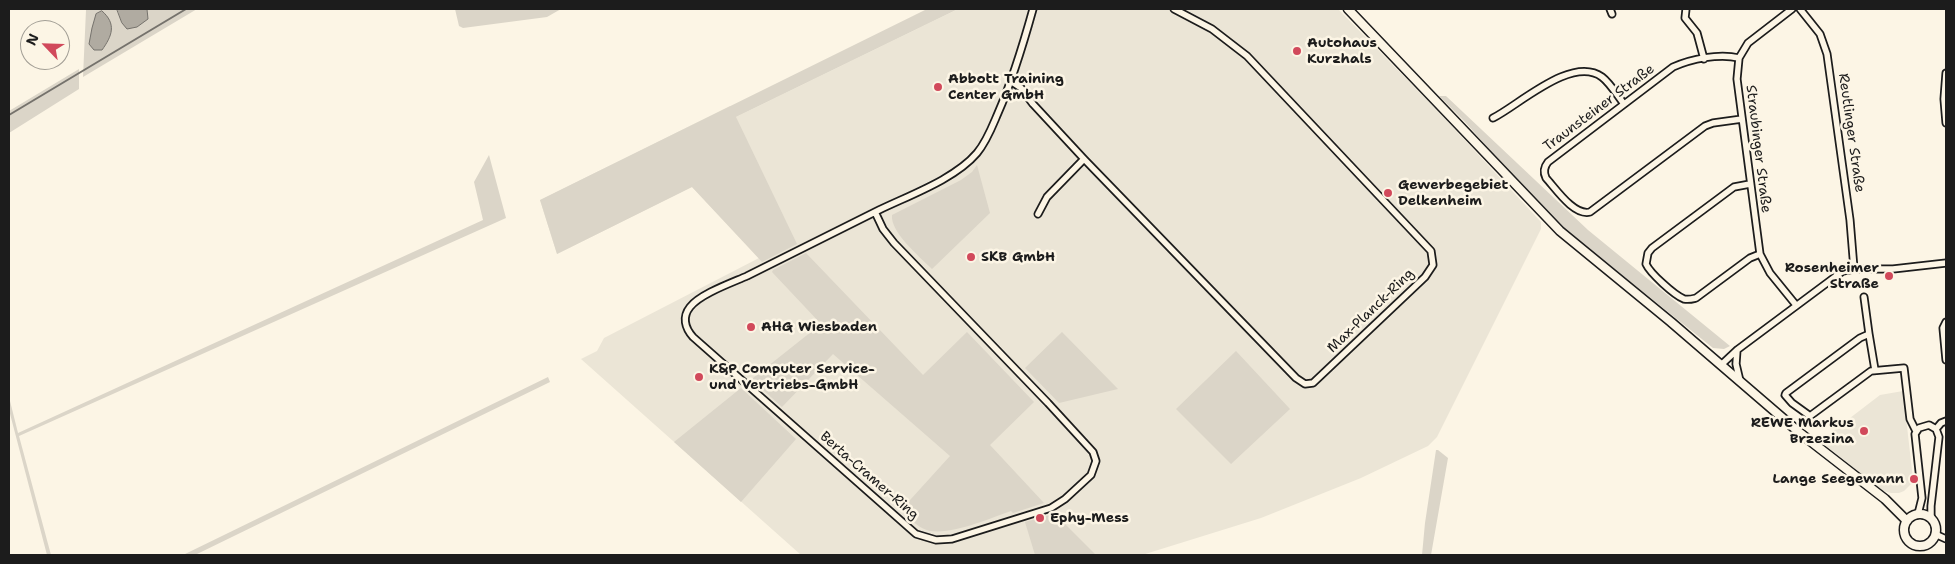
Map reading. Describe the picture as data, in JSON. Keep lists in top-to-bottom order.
{
  "streets": {
    "street": [
      "Traunsteiner Straße",
      "Reutlinger Straße",
      "Straubinger Straße",
      "Max-Planck-Ring",
      "Berta-Cramer-Ring"
    ]
  },
  "crossings": [
    ["Traunsteiner Straße", "Straubinger Straße"],
    ["Max-Planck-Ring", "Berta-Cramer-Ring"]
  ],
  "places": [
    "Autohaus Kurzhals",
    "Abbott Training Center GmbH",
    "Gewerbegebiet Delkenheim",
    "SKB GmbH",
    "Rosenheimer Straße",
    "AHG Wiesbaden",
    "K&P Computer Service- und Vertriebs-GmbH",
    "REWE Markus Brzezina",
    "Lange Seegewann",
    "Ephy-Mess"
  ],
  "north": "top left"
}
